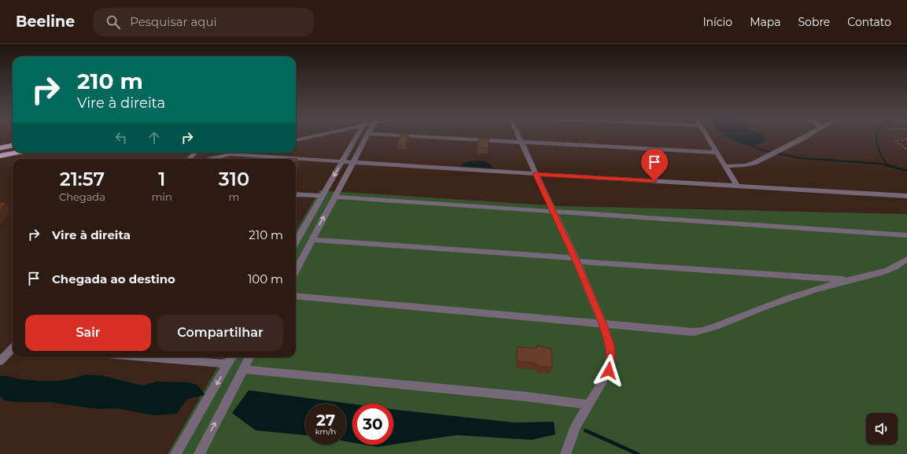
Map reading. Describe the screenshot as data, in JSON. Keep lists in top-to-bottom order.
{
  "page": {
    "header": "Beeline",
    "search": "Pesquisar aqui",
    "nav": [
      "Início",
      "Mapa",
      "Sobre",
      "Contato"
    ],
    "turn": ["210 m", "Vire à direita"],
    "eta": [
      "21:57",
      "Chegada",
      "1",
      "min",
      "310",
      "m"
    ],
    "list": [
      {
        "name": "Vire à direita",
        "value": "210 m"
      },
      {
        "name": "Chegada ao destino",
        "value": "100 m"
      }
    ],
    "buttons": ["Sair", "Compartilhar"],
    "speed": "27 km/h",
    "limit": "30"
  }
}
